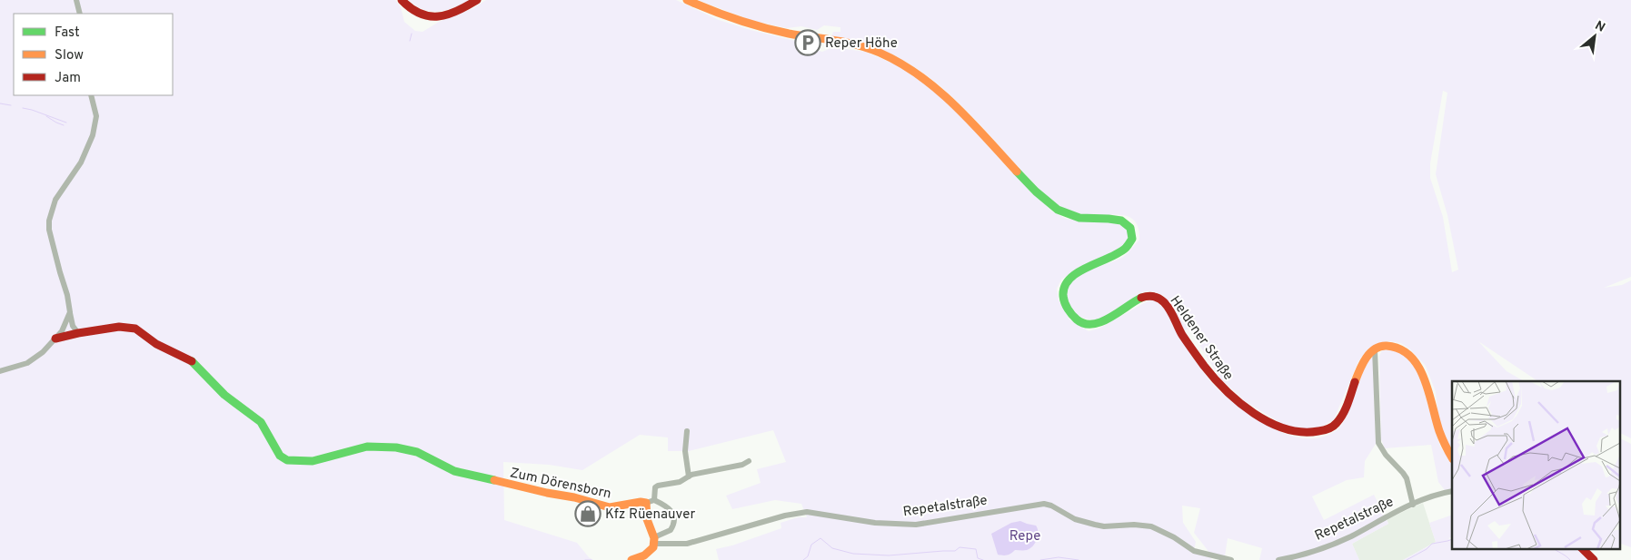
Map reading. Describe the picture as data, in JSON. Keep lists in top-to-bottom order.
{
  "streets": {
    "main road": ["Heldener Straße", "Zum Dörensborn"],
    "street": ["Repetalstraße"]
  },
  "crossings": [
    ["Heldener Straße", "Repetalstraße"]
  ],
  "parks": ["Repe"],
  "places": {
    "parking": ["Reper Höhe"],
    "shop": ["Kfz Rüenauver"]
  },
  "legend": ["Fast", "Slow", "Jam"],
  "north": "top right"
}
